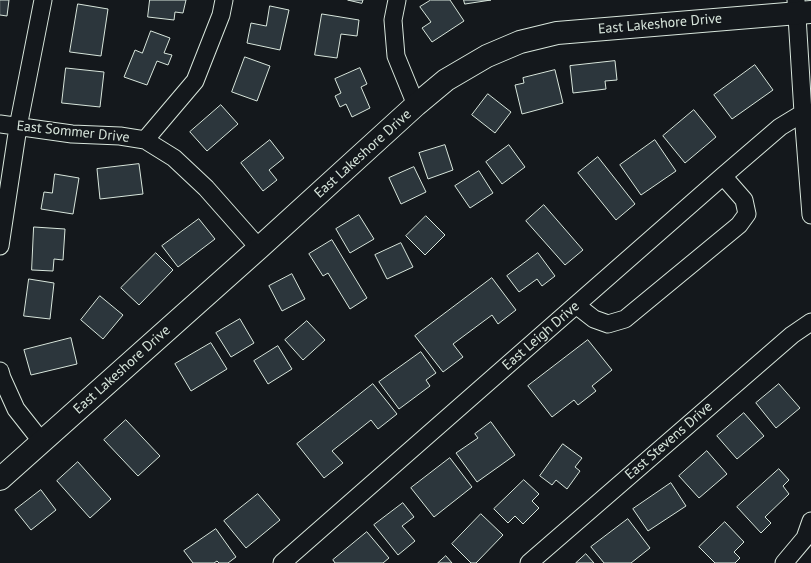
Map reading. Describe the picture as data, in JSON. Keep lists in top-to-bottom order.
{
  "streets": {
    "main road": ["East Lakeshore Drive"],
    "street": ["East Sommer Drive", "East Leigh Drive", "East Stevens Drive"]
  },
  "crossings": [
    ["East Lakeshore Drive", "East Sommer Drive"]
  ]
}
